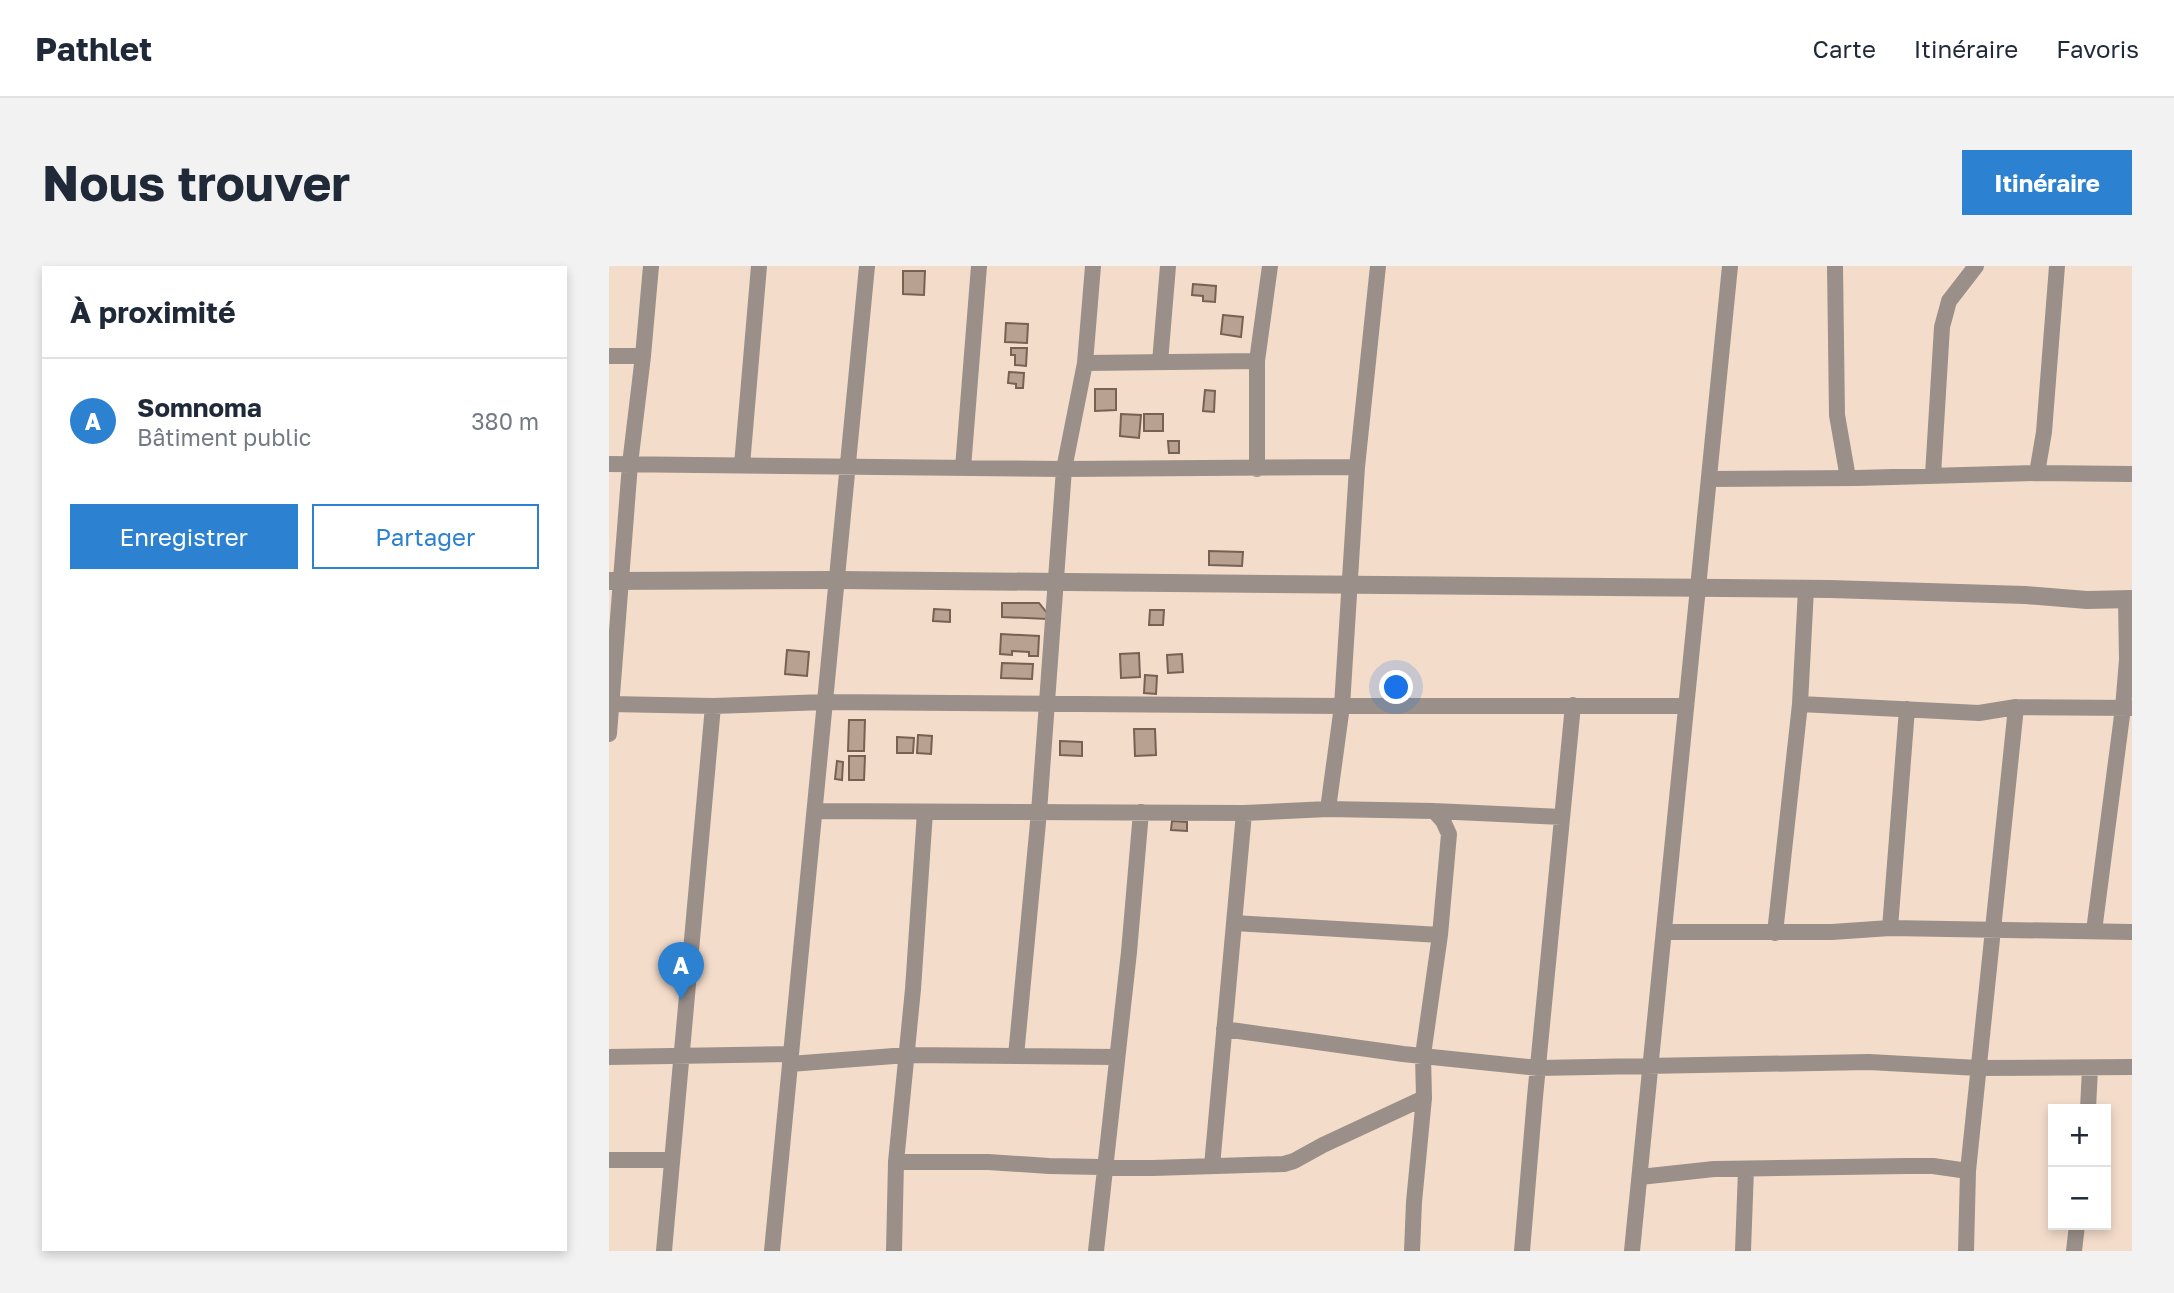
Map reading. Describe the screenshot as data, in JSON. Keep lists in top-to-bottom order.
{
  "page": {
    "header": "Pathlet",
    "nav": ["Carte", "Itinéraire", "Favoris"],
    "buttons": [
      "Itinéraire",
      ["Enregistrer", "Partager"]
    ],
    "title": "Nous trouver",
    "heading": "À proximité",
    "list": [
      {
        "mark": "A",
        "name": "Somnoma",
        "note": "Bâtiment public",
        "value": "380 m"
      }
    ],
    "pins": "A",
    "map_buttons": ["+", "−"]
  }
}
